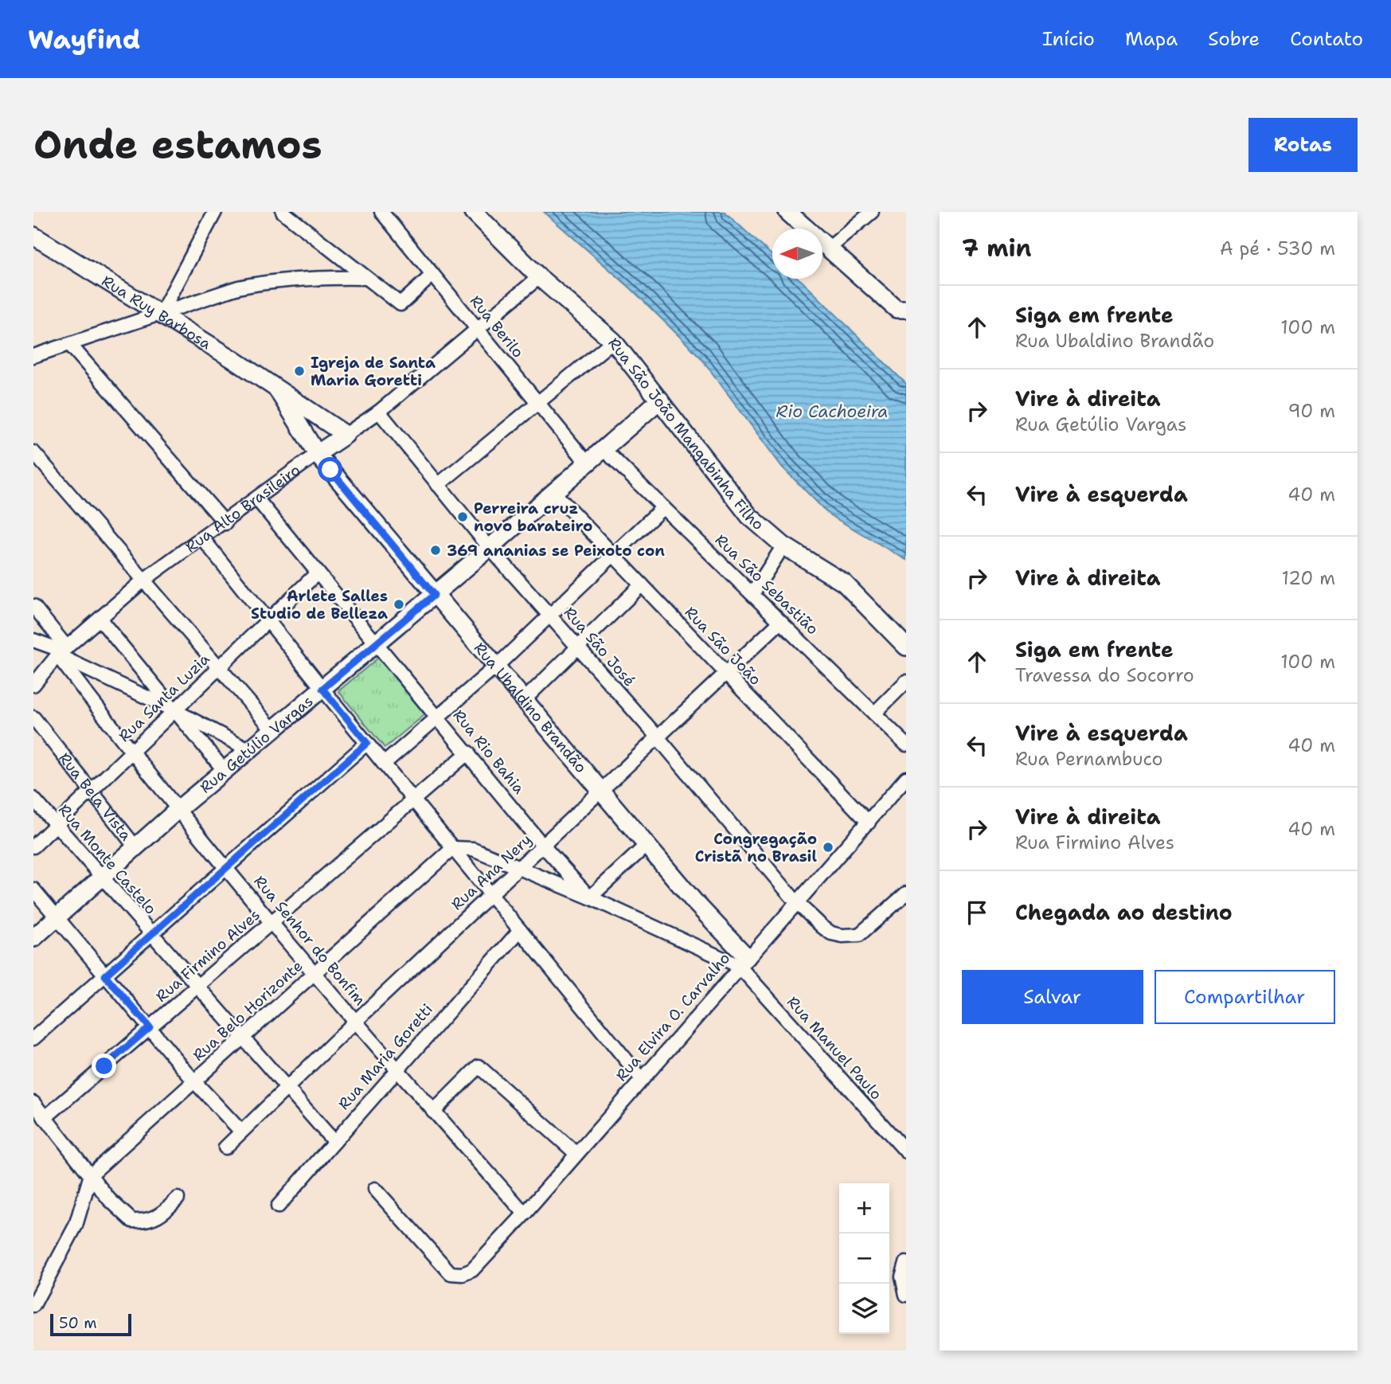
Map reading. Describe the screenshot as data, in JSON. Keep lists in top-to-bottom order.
{
  "streets": {
    "street": [
      "Rua Ruy Barbosa",
      "Rua Berilo",
      "Rua São João Mangabinha Filho",
      "Rua Alto Brasileiro",
      "Rua São Sebastião",
      "Rua São João",
      "Rua São José",
      "Rua Santa Luzia",
      "Rua Ubaldino Brandão",
      "Rua Getúlio Vargas",
      "Rua Rio Bahia",
      "Rua Bela Vista",
      "Rua Monte Castelo",
      "Rua Ana Nery",
      "Rua Senhor do Bonfim",
      "Rua Firmino Alves",
      "Rua Belo Horizonte",
      "Rua Elvira O. Carvalho",
      "Rua Manuel Paulo",
      "Rua Maria Goretti"
    ]
  },
  "crossings": [
    ["Rua Ruy Barbosa", "Rua Alto Brasileiro"],
    ["Rua Ruy Barbosa", "Rua Ubaldino Brandão"],
    ["Rua Berilo", "Rua Alto Brasileiro"],
    ["Rua Berilo", "Rua Getúlio Vargas"],
    ["Rua São João Mangabinha Filho", "Rua Alto Brasileiro"],
    ["Rua São João Mangabinha Filho", "Rua Getúlio Vargas"],
    ["Rua Alto Brasileiro", "Rua São José"],
    ["Rua Alto Brasileiro", "Rua Ubaldino Brandão"],
    ["Rua Alto Brasileiro", "Rua Rio Bahia"],
    ["Rua Alto Brasileiro", "Rua Senhor do Bonfim"],
    ["Rua São Sebastião", "Rua Getúlio Vargas"],
    ["Rua São Sebastião", "Rua Ana Nery"],
    ["Rua São João", "Rua Getúlio Vargas"],
    ["Rua São João", "Rua Ana Nery"],
    ["Rua São João", "Rua Elvira O. Carvalho"],
    ["Rua São José", "Rua Getúlio Vargas"],
    ["Rua São José", "Rua Ana Nery"],
    ["Rua São José", "Rua Elvira O. Carvalho"],
    ["Rua Santa Luzia", "Rua Rio Bahia"],
    ["Rua Santa Luzia", "Rua Bela Vista"],
    ["Rua Santa Luzia", "Rua Monte Castelo"],
    ["Rua Santa Luzia", "Rua Senhor do Bonfim"],
    ["Rua Ubaldino Brandão", "Rua Getúlio Vargas"],
    ["Rua Ubaldino Brandão", "Rua Rio Bahia"],
    ["Rua Ubaldino Brandão", "Rua Ana Nery"],
    ["Rua Ubaldino Brandão", "Rua Elvira O. Carvalho"],
    ["Rua Ubaldino Brandão", "Rua Manuel Paulo"],
    ["Rua Getúlio Vargas", "Rua Rio Bahia"],
    ["Rua Getúlio Vargas", "Rua Bela Vista"],
    ["Rua Getúlio Vargas", "Rua Monte Castelo"],
    ["Rua Getúlio Vargas", "Rua Senhor do Bonfim"],
    ["Rua Rio Bahia", "Rua Ana Nery"],
    ["Rua Rio Bahia", "Rua Firmino Alves"],
    ["Rua Rio Bahia", "Rua Elvira O. Carvalho"],
    ["Rua Rio Bahia", "Rua Manuel Paulo"],
    ["Rua Monte Castelo", "Rua Ana Nery"],
    ["Rua Monte Castelo", "Rua Firmino Alves"],
    ["Rua Monte Castelo", "Rua Belo Horizonte"],
    ["Rua Monte Castelo", "Rua Maria Goretti"],
    ["Rua Ana Nery", "Rua Senhor do Bonfim"],
    ["Rua Senhor do Bonfim", "Rua Firmino Alves"],
    ["Rua Senhor do Bonfim", "Rua Belo Horizonte"],
    ["Rua Senhor do Bonfim", "Rua Elvira O. Carvalho"],
    ["Rua Senhor do Bonfim", "Rua Maria Goretti"],
    ["Rua Elvira O. Carvalho", "Rua Manuel Paulo"]
  ],
  "water": ["Rio Cachoeira"],
  "places": [
    "Igreja de Santa Maria Goretti",
    "Perreira cruz novo barateiro",
    "369 ananias se Peixoto con",
    "Arlete Salles Studio de Belleza",
    "Congregação Cristã no Brasil"
  ],
  "scale_bar": "50 m",
  "north": "left",
  "page": {
    "header": "Wayfind",
    "nav": [
      "Início",
      "Mapa",
      "Sobre",
      "Contato"
    ],
    "buttons": [
      "Rotas",
      ["Salvar", "Compartilhar"]
    ],
    "title": "Onde estamos",
    "heading": ["7 min", "A pé · 530 m"],
    "list": [
      ["Siga em frente", "Rua Ubaldino Brandão", "100 m"],
      ["Vire à direita", "Rua Getúlio Vargas", "90 m"],
      ["Vire à esquerda", "40 m"],
      ["Vire à direita", "120 m"],
      ["Siga em frente", "Travessa do Socorro", "100 m"],
      ["Vire à esquerda", "Rua Pernambuco", "40 m"],
      ["Vire à direita", "Rua Firmino Alves", "40 m"],
      "Chegada ao destino"
    ],
    "map_buttons": ["+", "−"],
    "scale": "50 m"
  }
}
